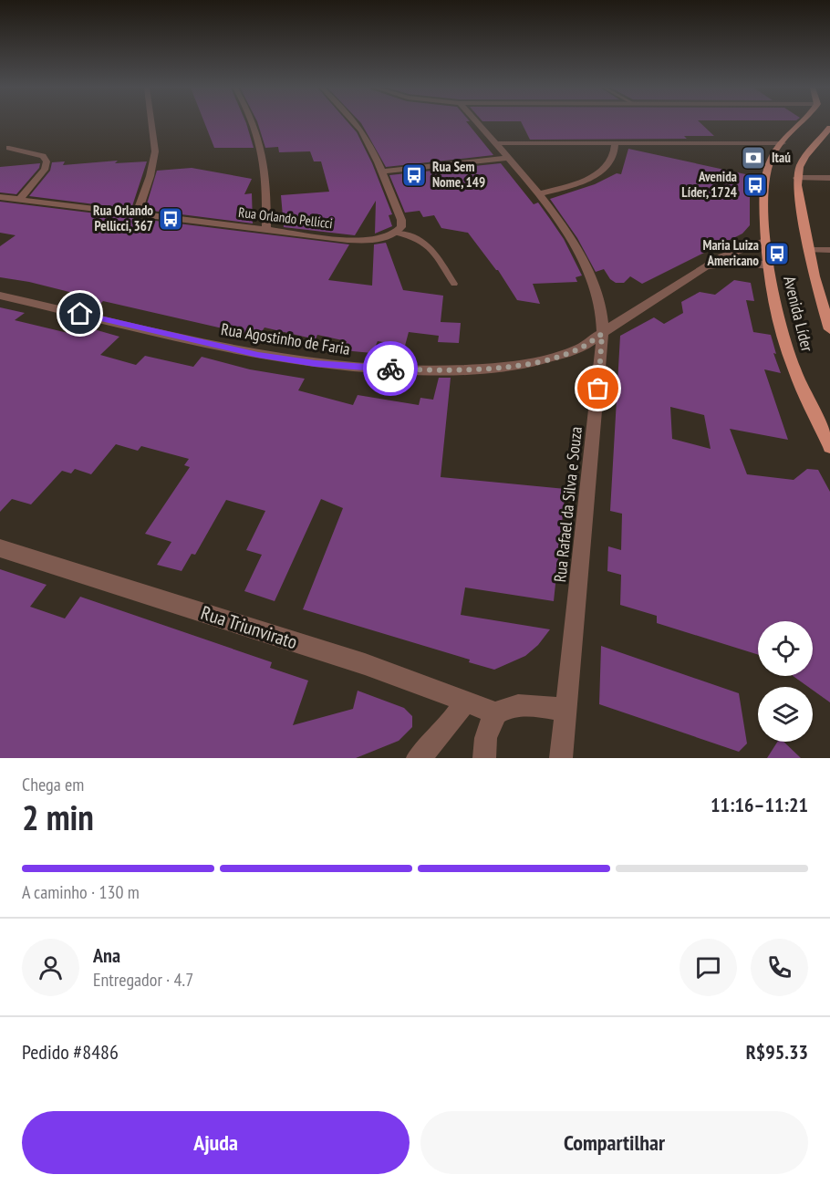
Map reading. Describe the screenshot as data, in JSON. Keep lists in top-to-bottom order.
{
  "streets": {
    "main road": ["Avenida Líder"],
    "street": [
      "Rua Orlando Pellicci",
      "Rua Agostinho de Faria",
      "Rua Rafael da Silva e Souza",
      "Rua Triunvirato"
    ]
  },
  "crossings": [
    ["Avenida Líder", "Rua Agostinho de Faria"],
    ["Rua Agostinho de Faria", "Rua Rafael da Silva e Souza"]
  ],
  "places": {
    "bank": ["Itaú"],
    "bus stop": [
      "Rua Sem Nome, 149",
      "Avenida Líder, 1724",
      "Rua Orlando Pellicci, 367",
      "Maria Luiza Americano"
    ]
  },
  "page": {
    "heading": ["2 min", "Chega em", "11:16–11:21"],
    "panel": [
      "Ana",
      "Entregador · 4.7",
      "Pedido #8486",
      "R$95.33"
    ],
    "bar": "A caminho · 130 m",
    "buttons": ["Ajuda", "Compartilhar"]
  }
}
